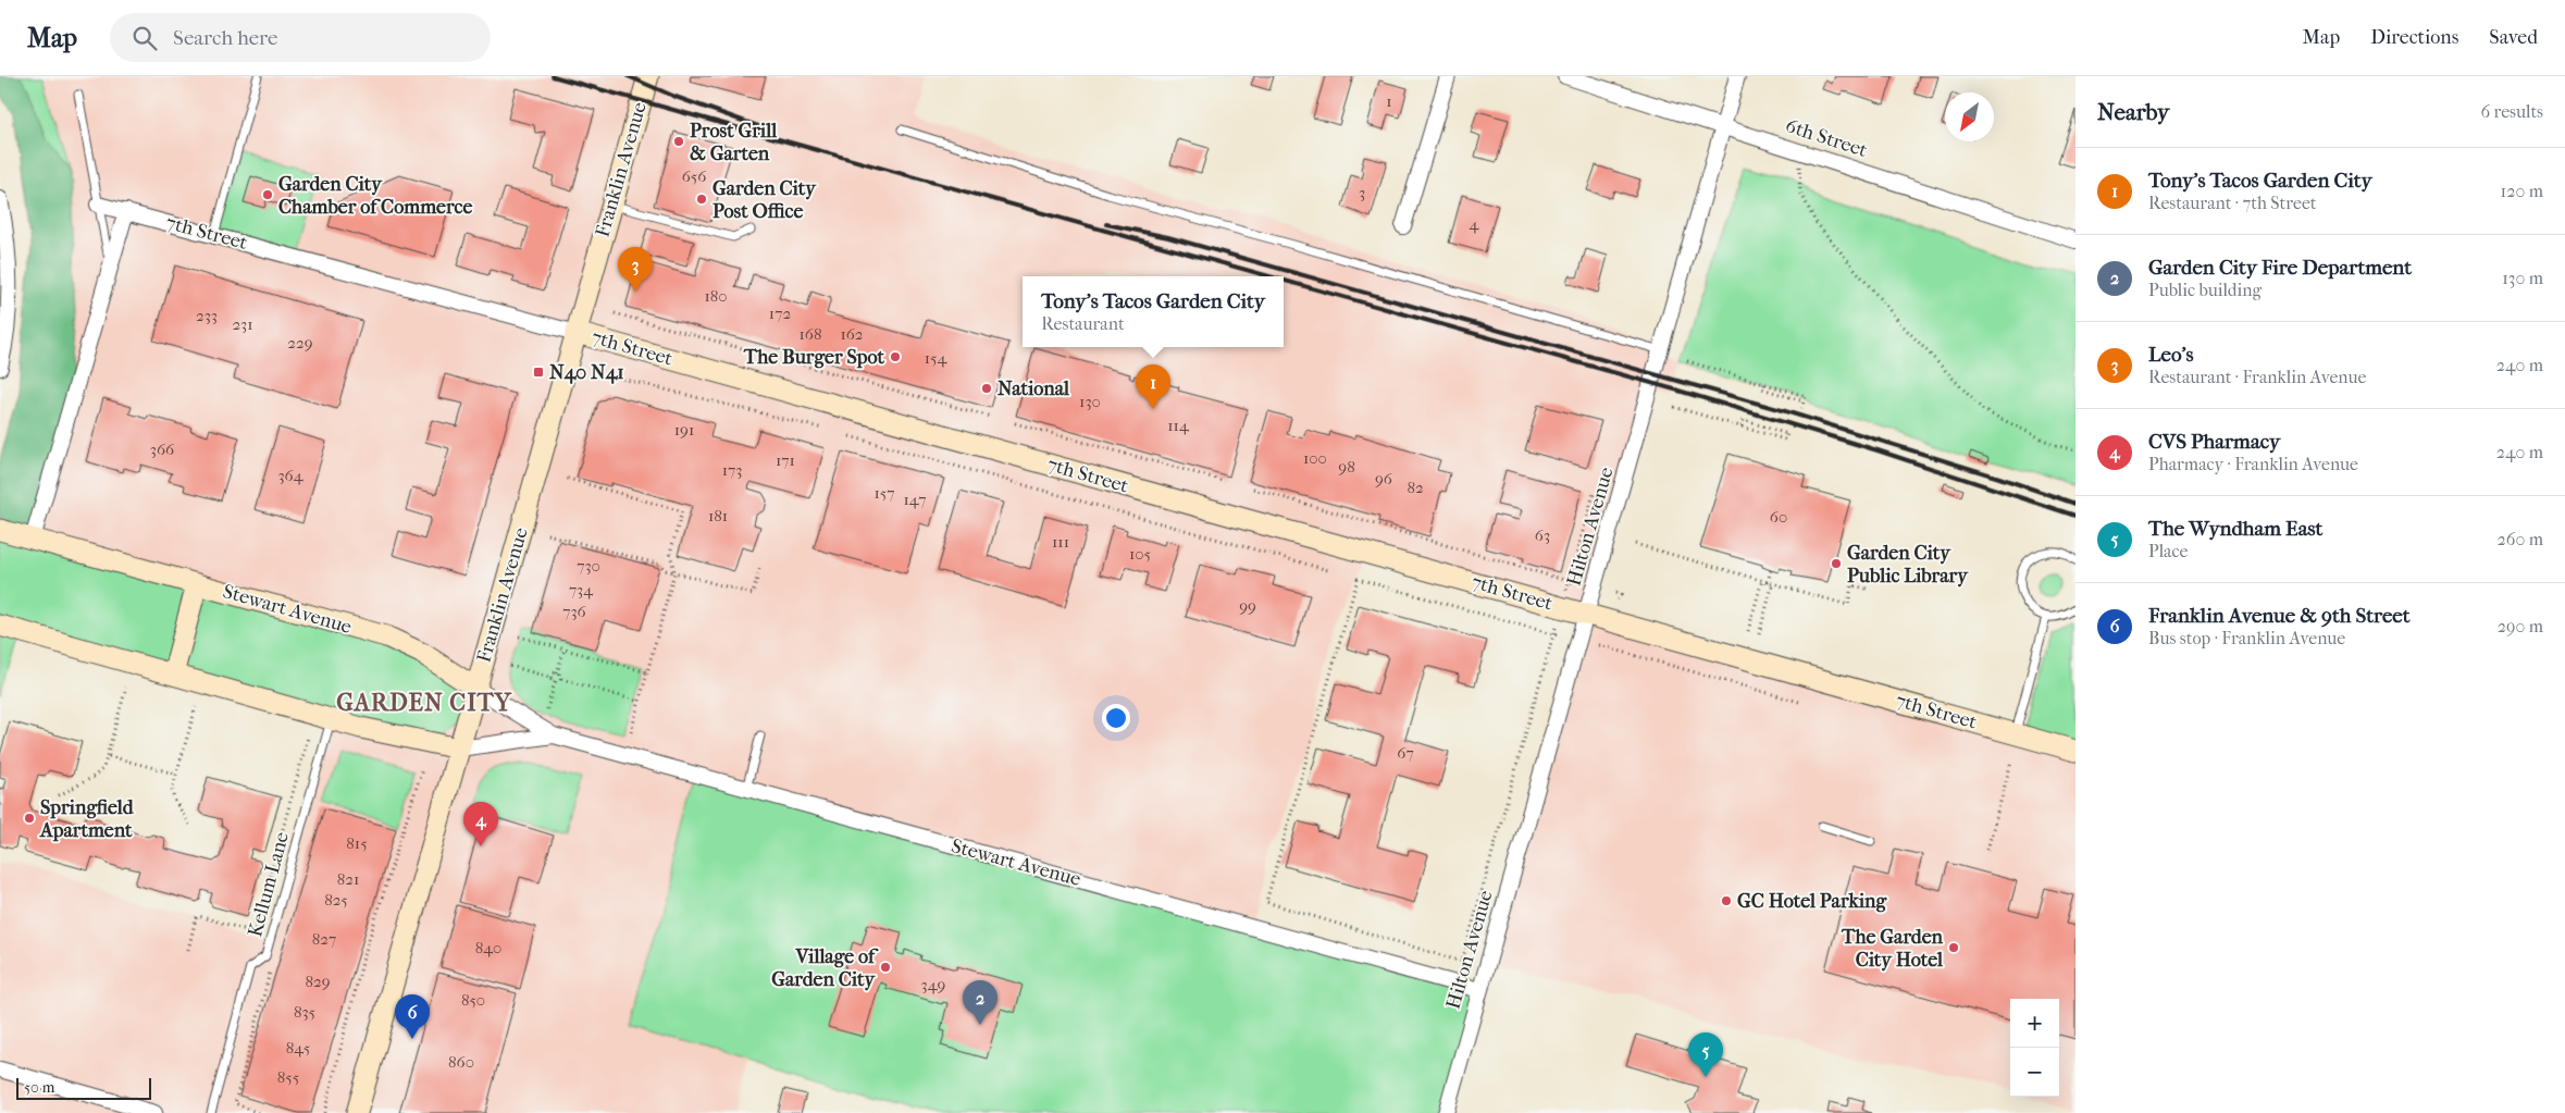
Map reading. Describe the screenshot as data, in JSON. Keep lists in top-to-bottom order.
{
  "streets": {
    "main road": ["Franklin Avenue", "7th Street", "Stewart Avenue"],
    "street": ["6th Street", "Hilton Avenue"],
    "lane": ["Kellum Lane"]
  },
  "crossings": [
    ["6th Street", "Hilton Avenue"],
    ["Franklin Avenue", "7th Street"],
    ["Franklin Avenue", "Stewart Avenue"],
    ["7th Street", "Hilton Avenue"],
    ["Hilton Avenue", "Stewart Avenue"],
    ["Stewart Avenue", "Kellum Lane"]
  ],
  "districts": ["GARDEN CITY"],
  "places": {
    "other": [
      "Prost Grill & Garten",
      "Garden City Chamber of Commerce",
      "Garden City Post Office",
      "The Burger Spot",
      "National",
      "Garden City Public Library",
      "Springfield Apartment",
      "GC Hotel Parking",
      "The Garden City Hotel",
      "Village of Garden City"
    ],
    "transit": ["N40 N41"]
  },
  "house_numbers": [
    "1",
    "656",
    "3",
    "4",
    "180",
    "172",
    "233",
    "231",
    "168",
    "162",
    "229",
    "154",
    "130",
    "114",
    "191",
    "366",
    "100",
    "171",
    "98",
    "173",
    "364",
    "96",
    "82",
    "157",
    "147",
    "181",
    "60",
    "63",
    "111",
    "105",
    "730",
    "734",
    "99",
    "736",
    "67",
    "815",
    "821",
    "825",
    "827",
    "840",
    "829",
    "349",
    "850",
    "835",
    "845",
    "860",
    "855"
  ],
  "scale_bar": "50 m",
  "north": "bottom left",
  "page": {
    "header": "Map",
    "search": "Search here",
    "nav": ["Map", "Directions", "Saved"],
    "heading": ["Nearby", "6 results"],
    "list": [
      {
        "mark": "1",
        "name": "Tony's Tacos Garden City",
        "note": "Restaurant · 7th Street",
        "value": "120 m"
      },
      {
        "mark": "2",
        "name": "Garden City Fire Department",
        "note": "Public building",
        "value": "130 m"
      },
      {
        "mark": "3",
        "name": "Leo's",
        "note": "Restaurant · Franklin Avenue",
        "value": "240 m"
      },
      {
        "mark": "4",
        "name": "CVS Pharmacy",
        "note": "Pharmacy · Franklin Avenue",
        "value": "240 m"
      },
      {
        "mark": "5",
        "name": "The Wyndham East",
        "note": "Place",
        "value": "260 m"
      },
      {
        "mark": "6",
        "name": "Franklin Avenue & 9th Street",
        "note": "Bus stop · Franklin Avenue",
        "value": "290 m"
      }
    ],
    "pins": [
      "3",
      "1",
      "4",
      "2",
      "6",
      "5"
    ],
    "popup": ["Tony's Tacos Garden City", "Restaurant"],
    "map_buttons": ["+", "−"],
    "scale": "50 m"
  }
}
